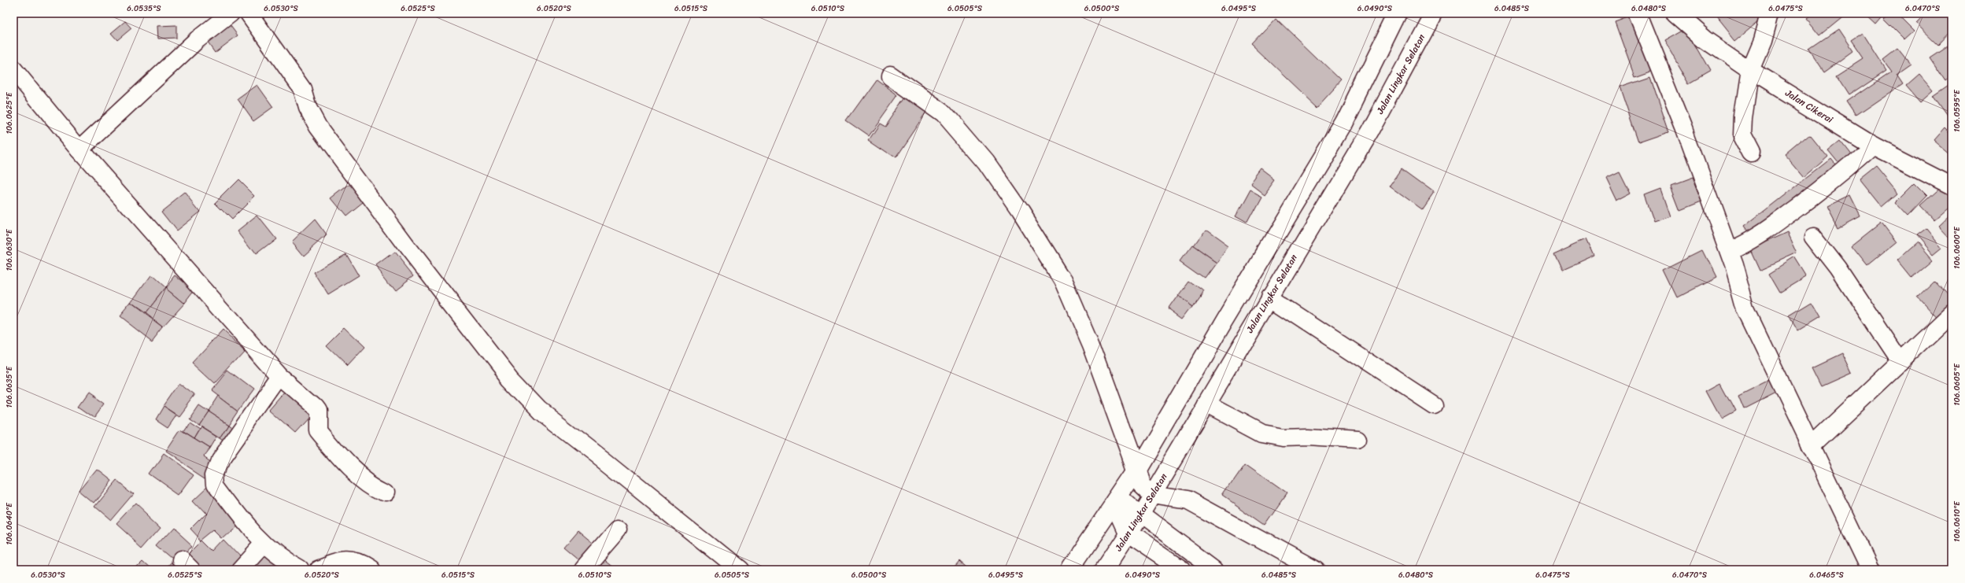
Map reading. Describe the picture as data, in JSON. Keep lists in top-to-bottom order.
{
  "streets": {
    "main road": ["Jalan Lingkar Selatan", "Jalan Cikerai"]
  },
  "coordinates": [
    "6.0535°S",
    "6.0530°S",
    "6.0525°S",
    "6.0520°S",
    "6.0515°S",
    "6.0510°S",
    "6.0505°S",
    "6.0500°S",
    "6.0495°S",
    "6.0490°S",
    "6.0485°S",
    "6.0480°S",
    "6.0475°S",
    "6.0470°S",
    "106.0595°E",
    "106.0625°E",
    "106.0600°E",
    "106.0630°E",
    "106.0605°E",
    "106.0635°E",
    "106.0610°E",
    "106.0640°E",
    "6.0465°S"
  ]
}
